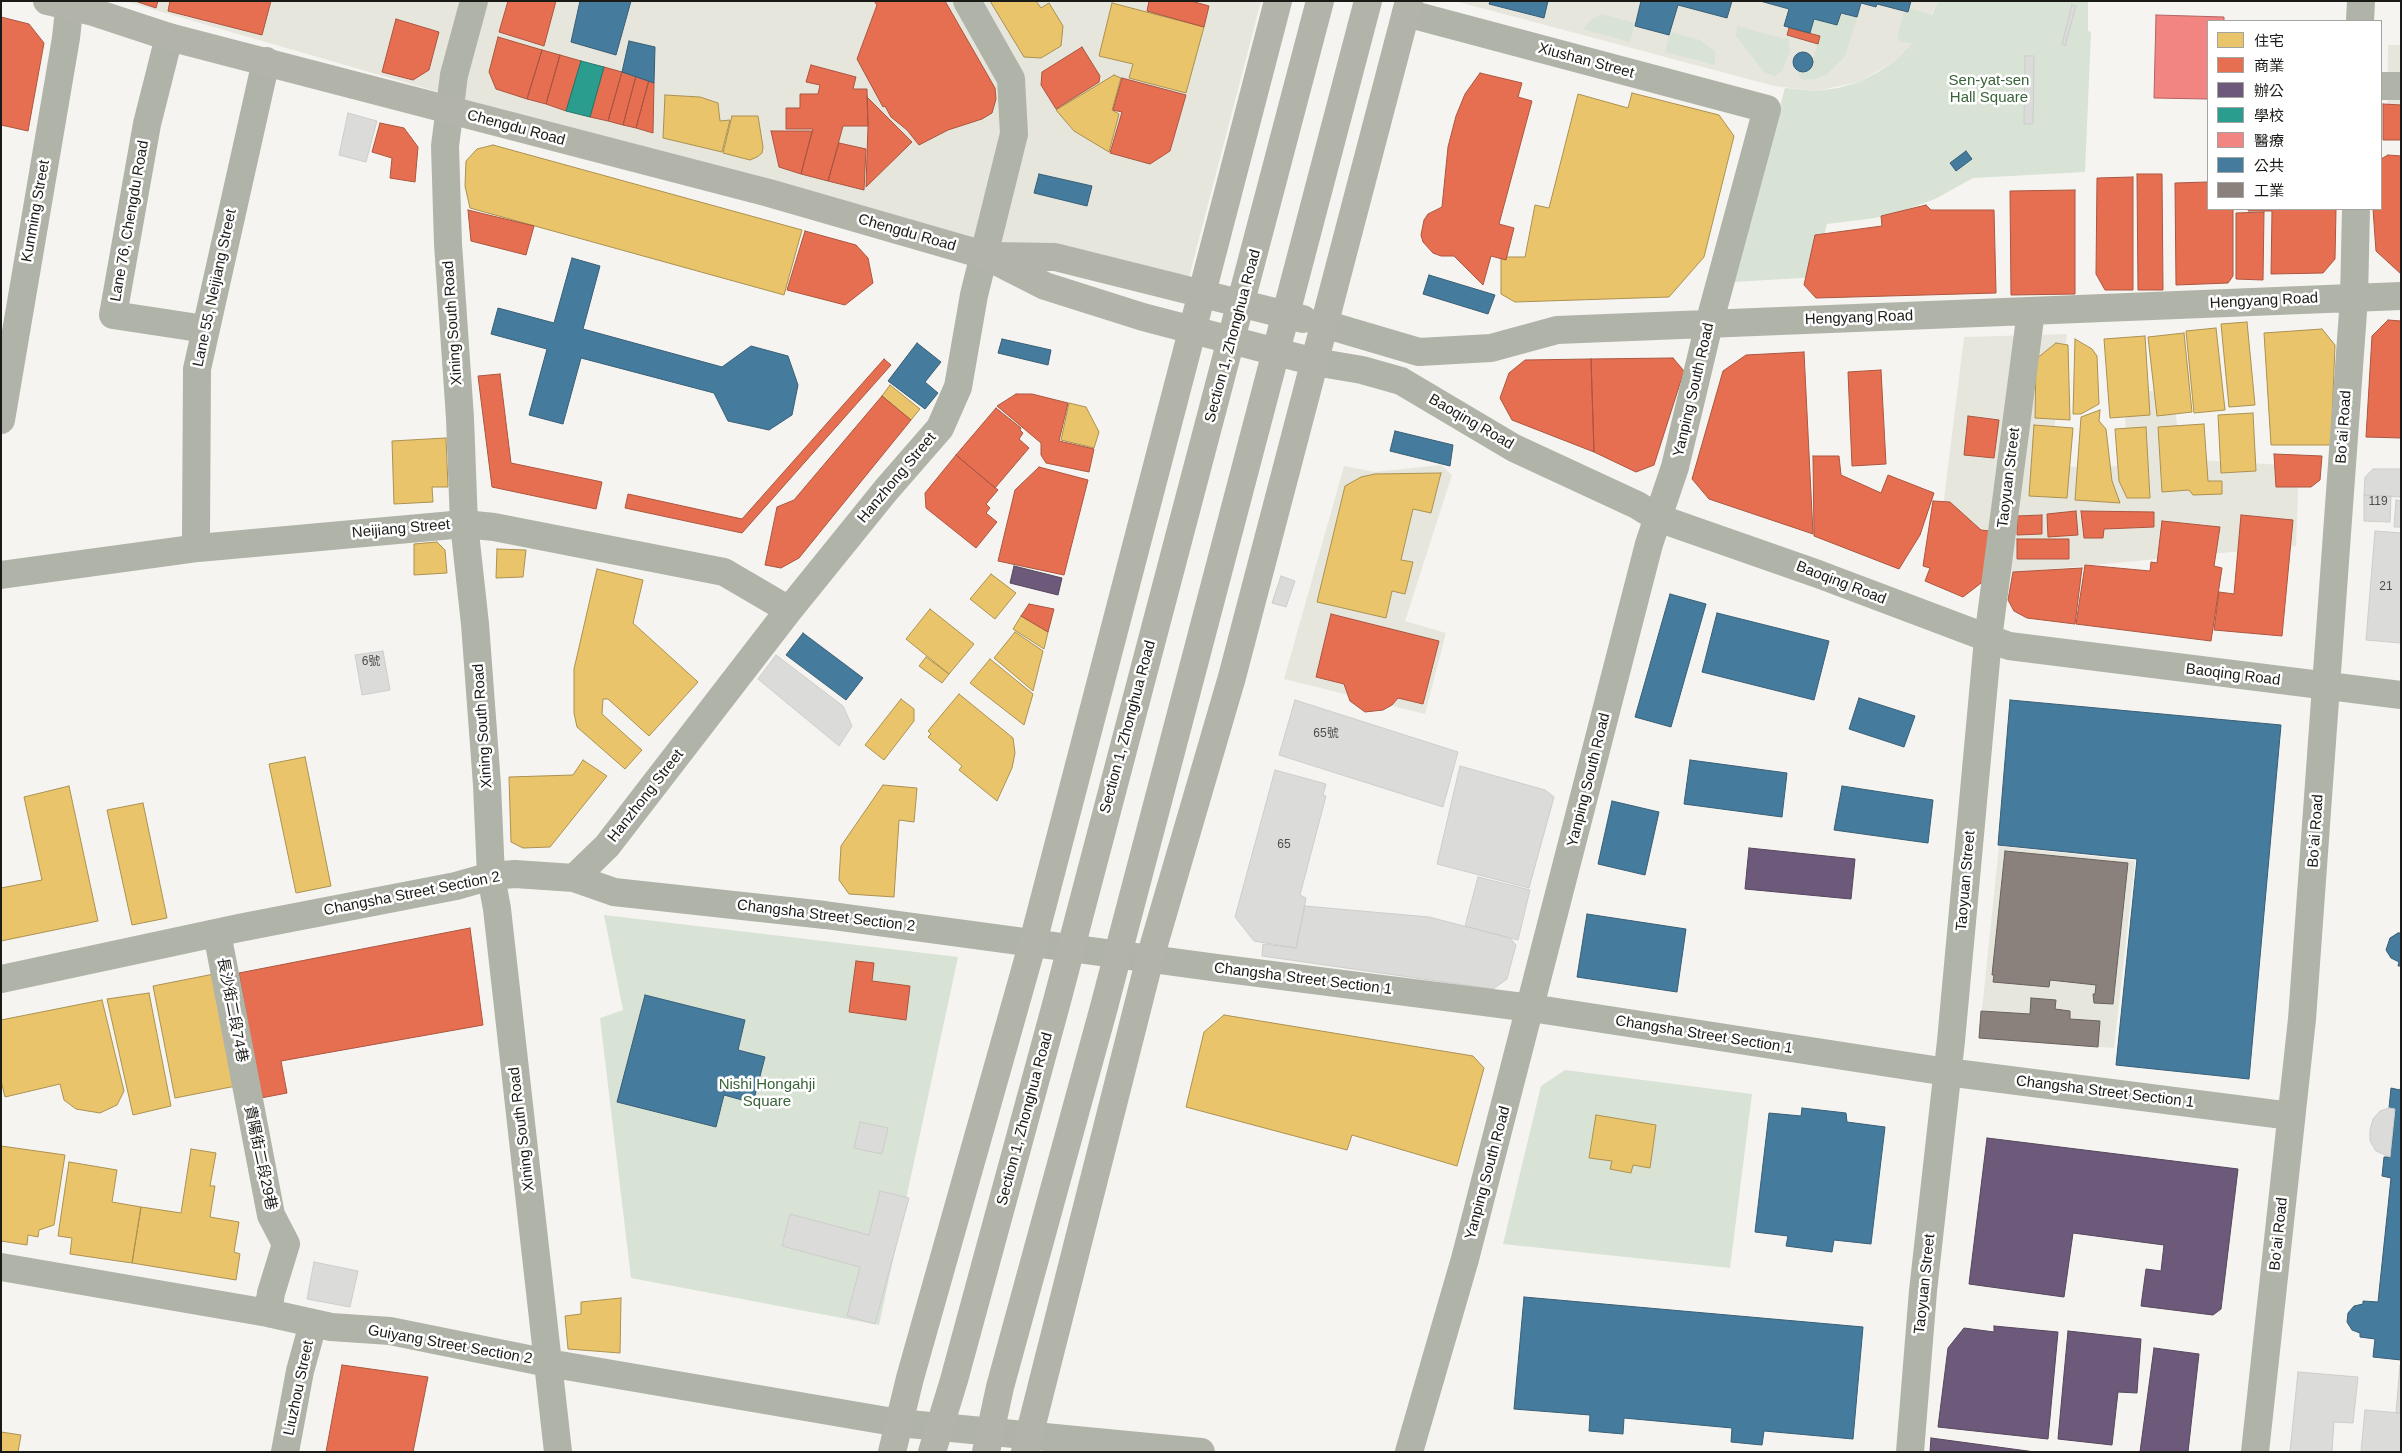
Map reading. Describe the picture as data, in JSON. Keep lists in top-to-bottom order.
{
  "streets": {
    "main road": ["Chengdu Road", "Section 1, Zhonghua Road"],
    "street": [
      "Xiushan Street",
      "Kunming Street",
      "Lane 76, Chengdu Road",
      "Lane 55, Neijiang Street",
      "Hengyang Road",
      "Xining South Road",
      "Yanping South Road",
      "Baoqing Road",
      "Bo’ai Road",
      "Hanzhong Street",
      "Taoyuan Street",
      "Neijiang Street",
      "Changsha Street Section 2",
      "Changsha Street Section 1",
      "長沙街二段74巷",
      "貴陽街二段29巷",
      "Guiyang Street Section 2",
      "Liuzhou Street"
    ]
  },
  "crossings": [
    ["Xiushan Street", "Yanping South Road"],
    ["Chengdu Road", "Kunming Street"],
    ["Chengdu Road", "Lane 76, Chengdu Road"],
    ["Chengdu Road", "Lane 55, Neijiang Street"],
    ["Chengdu Road", "Hengyang Road"],
    ["Chengdu Road", "Xining South Road"],
    ["Chengdu Road", "Section 1, Zhonghua Road"],
    ["Chengdu Road", "Baoqing Road"],
    ["Chengdu Road", "Hanzhong Street"],
    ["Lane 76, Chengdu Road", "Lane 55, Neijiang Street"],
    ["Lane 55, Neijiang Street", "Neijiang Street"],
    ["Hengyang Road", "Yanping South Road"],
    ["Hengyang Road", "Bo’ai Road"],
    ["Hengyang Road", "Taoyuan Street"],
    ["Xining South Road", "Neijiang Street"],
    ["Xining South Road", "Changsha Street Section 2"],
    ["Xining South Road", "Guiyang Street Section 2"],
    ["Section 1, Zhonghua Road", "Changsha Street Section 2"],
    ["Section 1, Zhonghua Road", "Changsha Street Section 1"],
    ["Section 1, Zhonghua Road", "Guiyang Street Section 2"],
    ["Yanping South Road", "Baoqing Road"],
    ["Yanping South Road", "Changsha Street Section 1"],
    ["Baoqing Road", "Bo’ai Road"],
    ["Baoqing Road", "Taoyuan Street"],
    ["Bo’ai Road", "Changsha Street Section 1"],
    ["Hanzhong Street", "Neijiang Street"],
    ["Hanzhong Street", "Changsha Street Section 2"],
    ["Taoyuan Street", "Changsha Street Section 1"],
    ["Changsha Street Section 2", "Changsha Street Section 1"],
    ["Changsha Street Section 2", "長沙街二段74巷"],
    ["長沙街二段74巷", "貴陽街二段29巷"],
    ["貴陽街二段29巷", "Guiyang Street Section 2"],
    ["Guiyang Street Section 2", "Liuzhou Street"]
  ],
  "parks": ["Sen-yat-sen Hall Square", "Nishi Hongahji Square"],
  "house_numbers": [
    "119",
    "21",
    "6號",
    "65號",
    "65"
  ],
  "legend": [
    "住宅",
    "商業",
    "辦公",
    "學校",
    "醫療",
    "公共",
    "工業"
  ]
}
